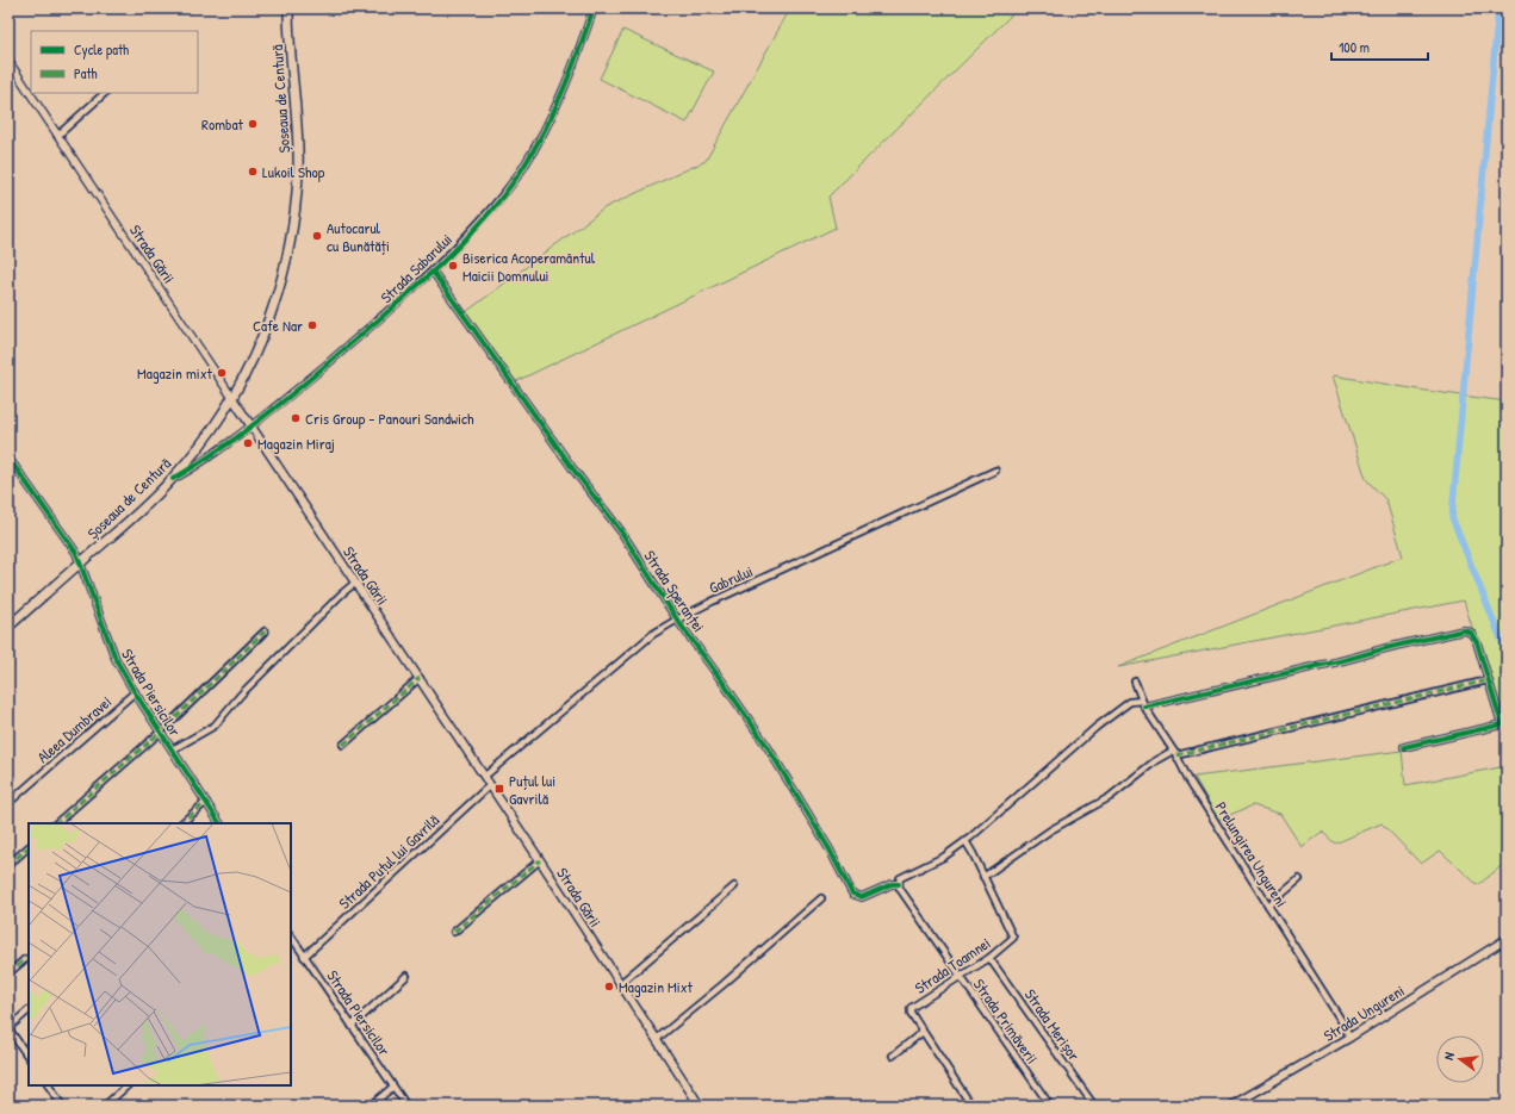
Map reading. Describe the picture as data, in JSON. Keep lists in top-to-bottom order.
{
  "streets": {
    "main road": ["Șoseaua de Centură", "Strada Gării", "Strada Ungureni"],
    "street": [
      "Strada Sabarului",
      "Gabrului",
      "Strada Speranței",
      "Strada Piersicilor",
      "Aleea Dumbravei",
      "Prelungirea Ungureni",
      "Strada Puțul lui Gavrilă",
      "Strada Toamnei",
      "Strada Primăverii",
      "Strada Merișor"
    ]
  },
  "crossings": [
    ["Șoseaua de Centură", "Strada Gării"],
    ["Șoseaua de Centură", "Strada Sabarului"],
    ["Șoseaua de Centură", "Strada Piersicilor"],
    ["Strada Gării", "Strada Sabarului"],
    ["Strada Gării", "Gabrului"],
    ["Strada Gării", "Strada Puțul lui Gavrilă"],
    ["Strada Sabarului", "Strada Speranței"],
    ["Gabrului", "Strada Speranței"],
    ["Strada Speranței", "Prelungirea Ungureni"],
    ["Strada Speranței", "Strada Toamnei"],
    ["Strada Speranței", "Strada Primăverii"],
    ["Strada Piersicilor", "Aleea Dumbravei"],
    ["Strada Piersicilor", "Strada Puțul lui Gavrilă"],
    ["Prelungirea Ungureni", "Strada Ungureni"],
    ["Strada Toamnei", "Strada Primăverii"],
    ["Strada Toamnei", "Strada Merișor"]
  ],
  "places": {
    "other": [
      "Rombat",
      "Lukoil Shop",
      "Autocarul cu Bunătăți",
      "Biserica Acoperamântul Maicii Domnului",
      "Cafe Nar",
      "Magazin mixt",
      "Cris Group - Panouri Sandwich",
      "Magazin Miraj",
      "Magazin Mixt"
    ],
    "transit": ["Puțul lui Gavrilă"]
  },
  "legend": ["Cycle path", "Path"],
  "scale_bar": "100 m",
  "north": "left"
}
